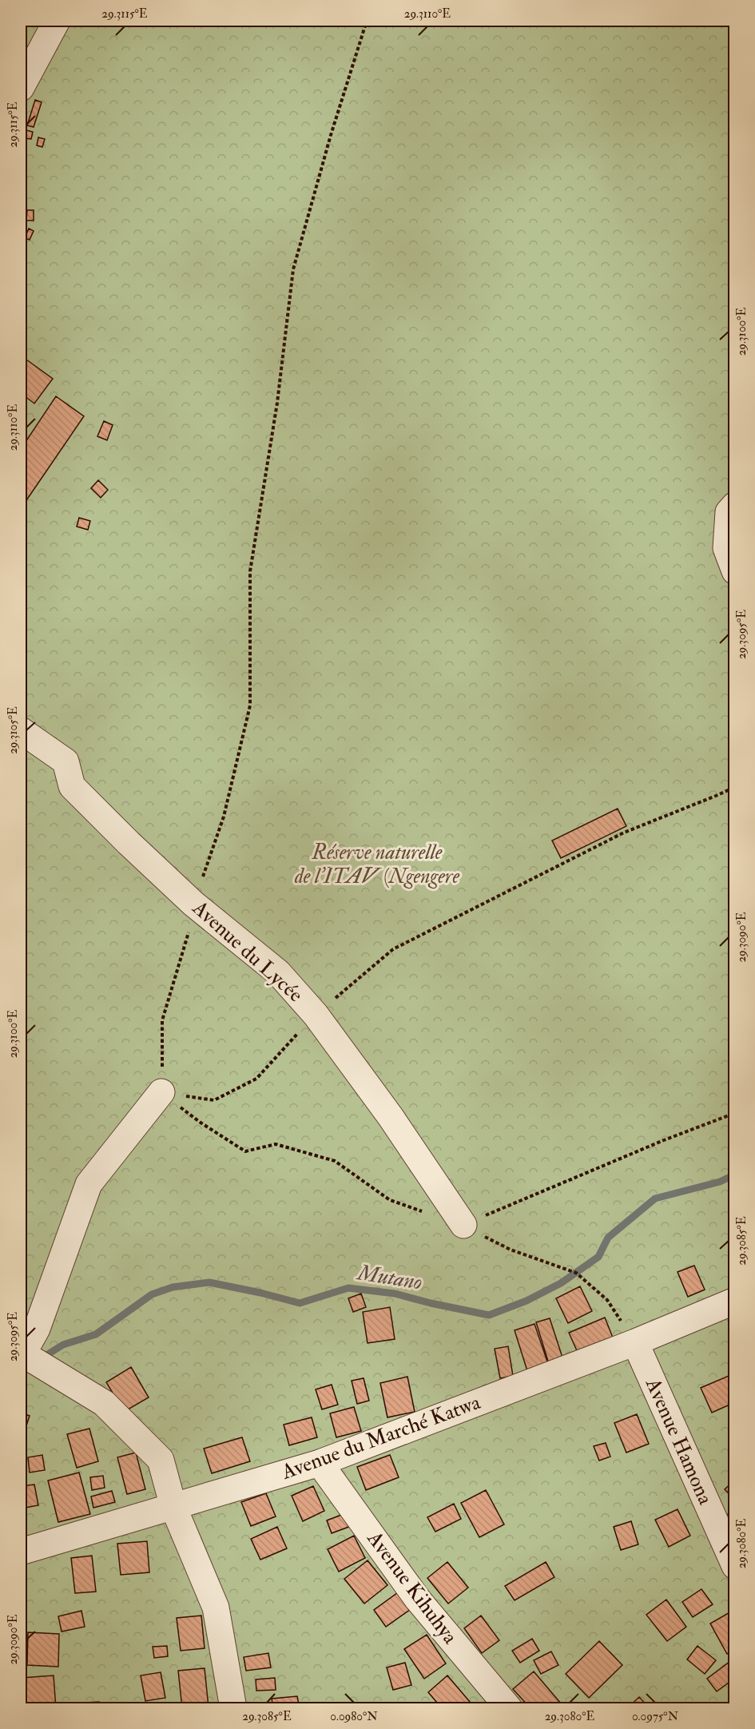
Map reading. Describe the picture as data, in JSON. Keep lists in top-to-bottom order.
{
  "streets": {
    "street": [
      "Avenue du Lycée",
      "Avenue du Marché Katwa",
      "Avenue Hamona",
      "Avenue Kihuhya"
    ]
  },
  "crossings": [
    ["Avenue du Marché Katwa", "Avenue Hamona"],
    ["Avenue du Marché Katwa", "Avenue Kihuhya"]
  ],
  "water": ["Mutano"],
  "parks": ["Réserve naturelle de l'ITAV (Ngengere"],
  "coordinates": [
    "29.3115°E",
    "29.3110°E",
    "29.3100°E",
    "29.3095°E",
    "29.3105°E",
    "29.3090°E",
    "29.3085°E",
    "29.3080°E",
    "0.0980°N",
    "0.0975°N"
  ]
}
